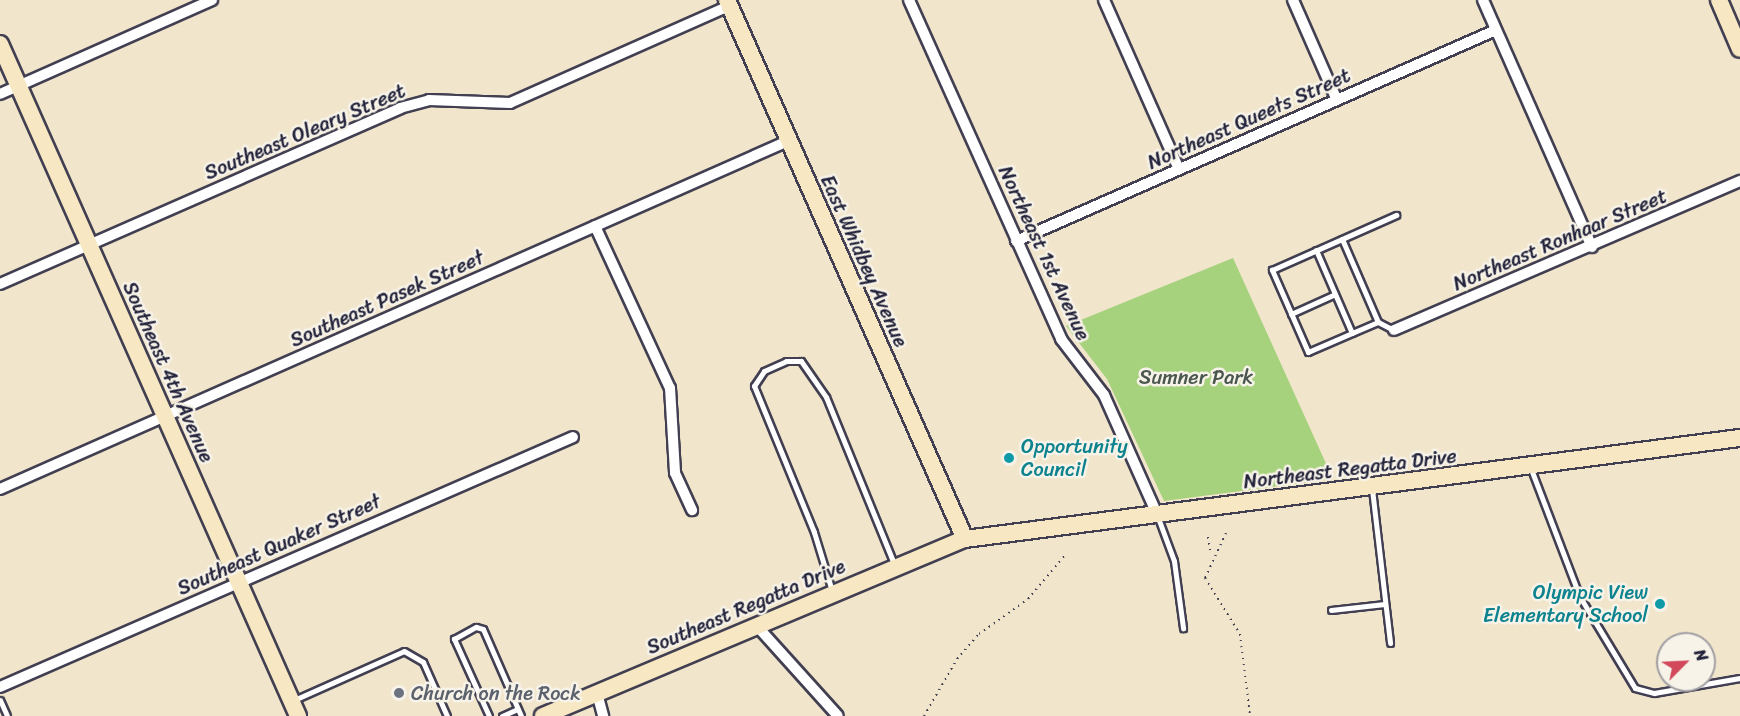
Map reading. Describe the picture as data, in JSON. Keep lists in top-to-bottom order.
{
  "streets": {
    "street": [
      "Northeast Queets Street",
      "Southeast Oleary Street",
      "Northeast Ronhaar Street",
      "Northeast 1st Avenue",
      "East Whidbey Avenue",
      "Southeast Pasek Street",
      "Southeast 4th Avenue",
      "Northeast Regatta Drive",
      "Southeast Quaker Street",
      "Southeast Regatta Drive"
    ]
  },
  "crossings": [
    ["Northeast Queets Street", "Northeast 1st Avenue"],
    ["Southeast Oleary Street", "East Whidbey Avenue"],
    ["Southeast Oleary Street", "Southeast 4th Avenue"],
    ["Northeast 1st Avenue", "Northeast Regatta Drive"],
    ["East Whidbey Avenue", "Southeast Pasek Street"],
    ["East Whidbey Avenue", "Northeast Regatta Drive"],
    ["East Whidbey Avenue", "Southeast Regatta Drive"],
    ["Southeast Pasek Street", "Southeast 4th Avenue"],
    ["Southeast 4th Avenue", "Southeast Quaker Street"],
    ["Northeast Regatta Drive", "Southeast Regatta Drive"]
  ],
  "parks": ["Sumner Park"],
  "places": ["Opportunity Council", "Olympic View Elementary School", "Church on the Rock"],
  "north": "top right"
}
